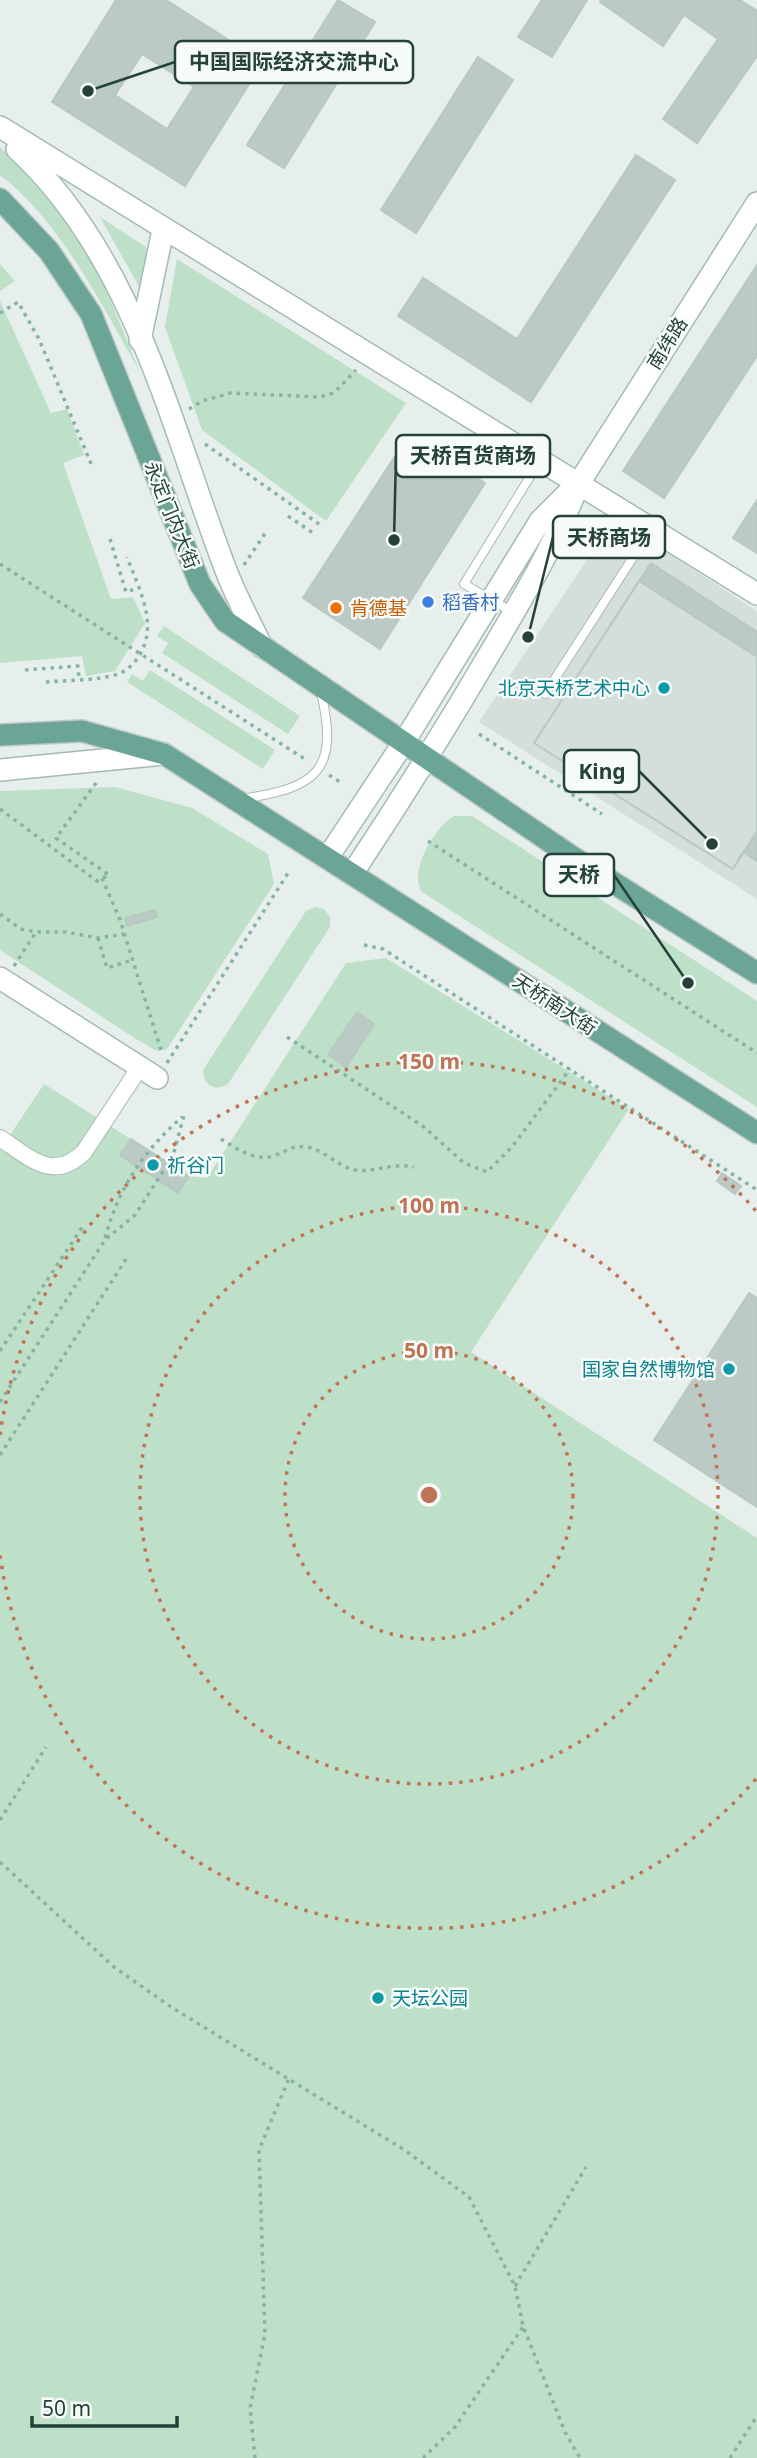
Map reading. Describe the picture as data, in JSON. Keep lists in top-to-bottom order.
{
  "streets": {
    "main road": ["永定门内大街", "天桥南大街"],
    "street": ["南纬路"]
  },
  "crossings": [
    ["南纬路", "永定门内大街"],
    ["南纬路", "天桥南大街"]
  ],
  "places": [
    "中国国际经济交流中心",
    "天桥百货商场",
    "稻香村",
    "肯德基",
    "天桥商场",
    "北京天桥艺术中心",
    "King",
    "天桥",
    "祈谷门",
    "国家自然博物馆",
    "天坛公园"
  ],
  "scale_bar": "50 m",
  "rings": ["150 m", "100 m", "50 m"]
}
